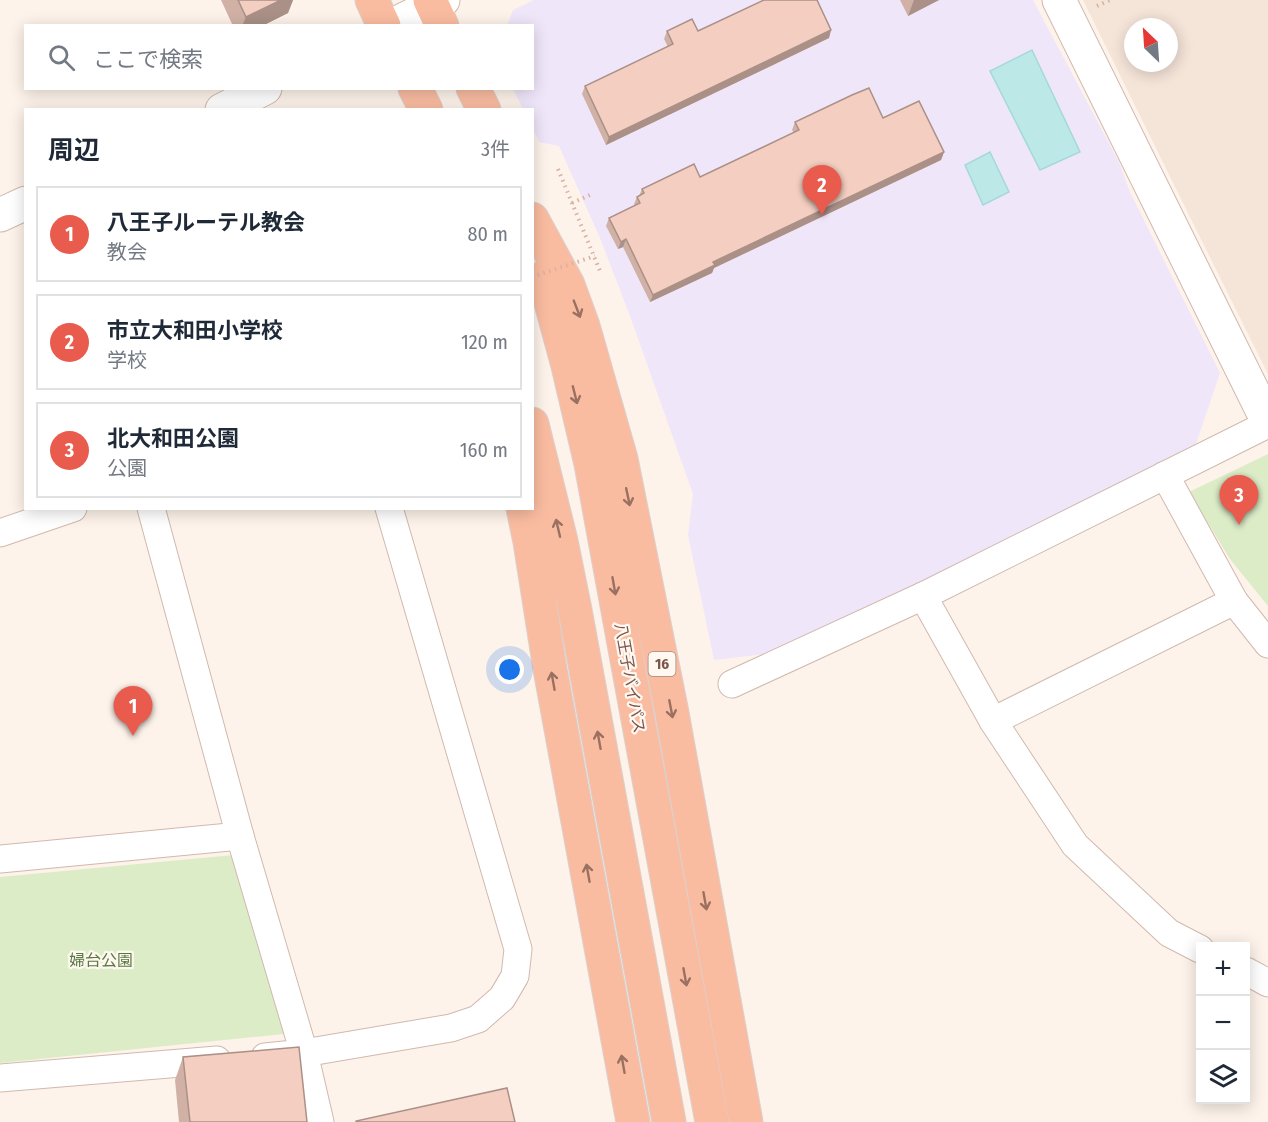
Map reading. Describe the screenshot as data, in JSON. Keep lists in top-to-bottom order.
{
  "streets": {
    "highway": ["16", "八王子バイパス"]
  },
  "parks": ["婦台公園"],
  "north": "top left",
  "page": {
    "search": "ここで検索",
    "heading": ["周辺", "3件"],
    "pins": ["2", "3", "1"],
    "list": [
      {
        "mark": "1",
        "name": "八王子ルーテル教会",
        "note": "教会",
        "value": "80 m"
      },
      {
        "mark": "2",
        "name": "市立大和田小学校",
        "note": "学校",
        "value": "120 m"
      },
      {
        "mark": "3",
        "name": "北大和田公園",
        "note": "公園",
        "value": "160 m"
      }
    ],
    "map_buttons": ["+", "−"]
  }
}
